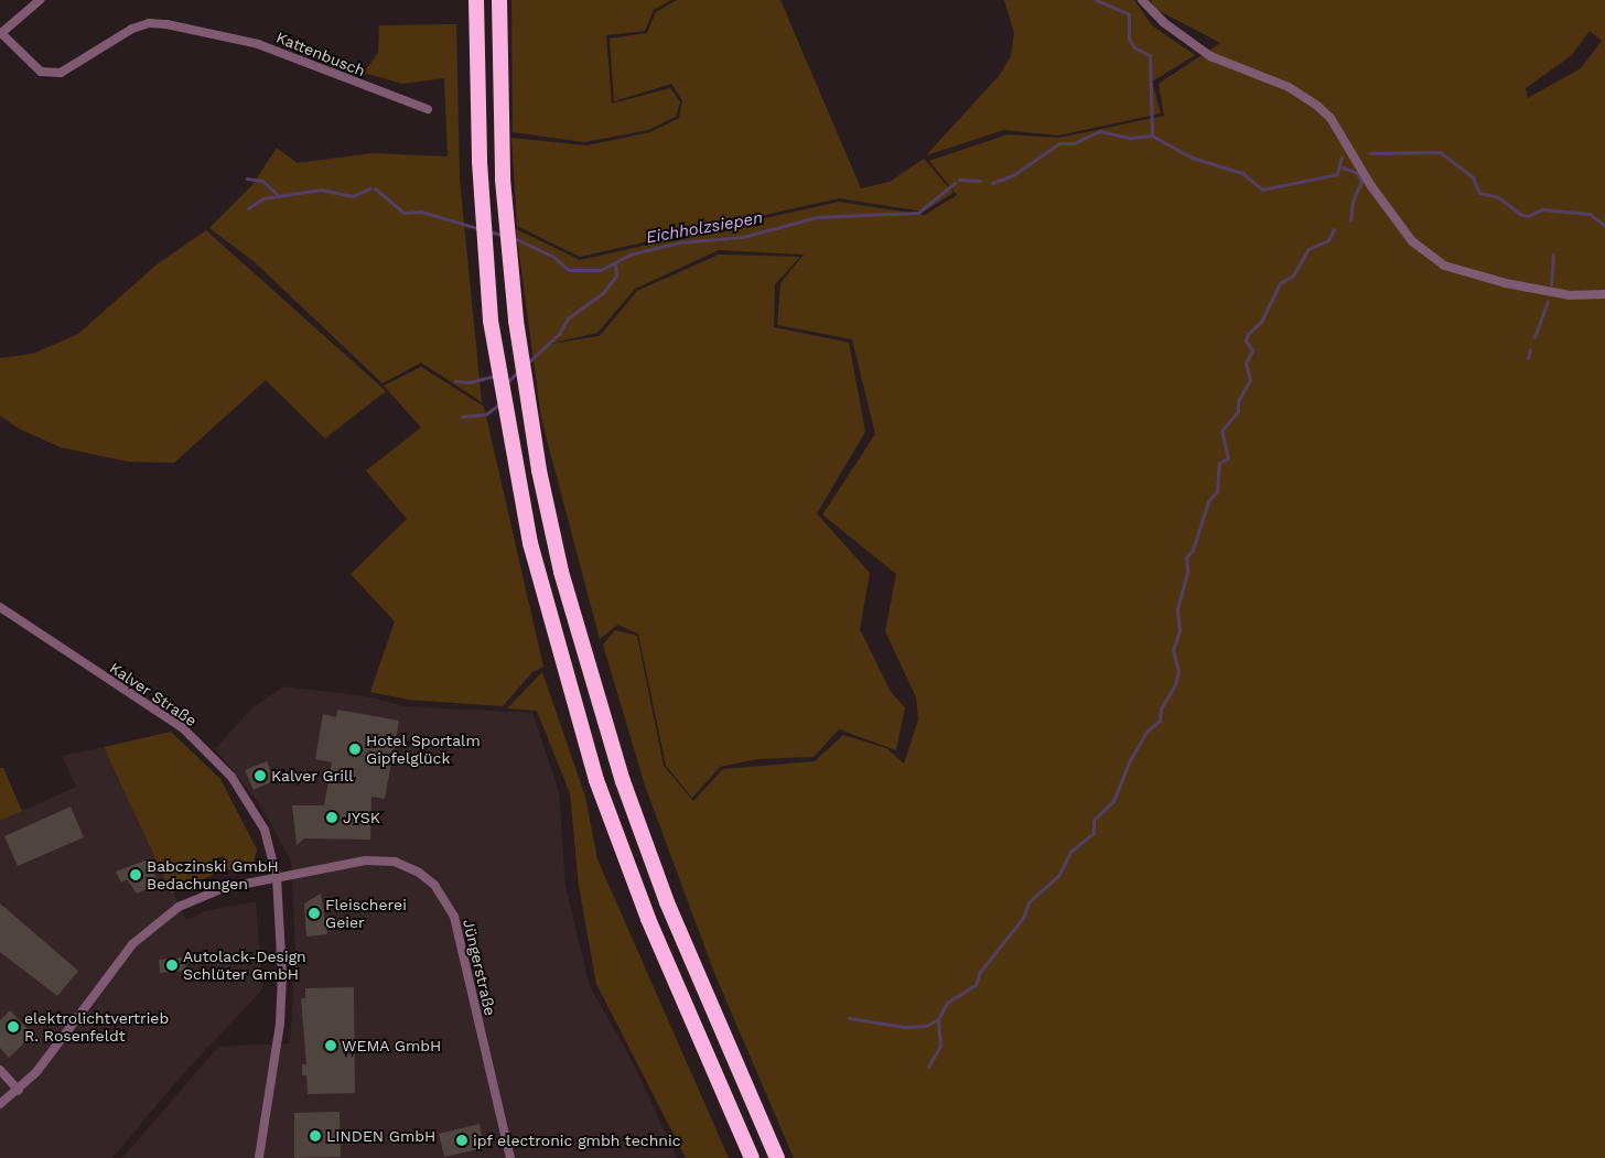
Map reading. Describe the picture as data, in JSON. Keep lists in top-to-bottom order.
{
  "streets": {
    "street": ["Kattenbusch", "Kalver Straße", "Jüngerstraße"]
  },
  "crossings": [
    ["Kalver Straße", "Jüngerstraße"]
  ],
  "water": ["Eichholzsiepen"],
  "places": [
    "Hotel Sportalm Gipfelglück",
    "Kalver Grill",
    "JYSK",
    "Babczinski GmbH Bedachungen",
    "Fleischerei Geier",
    "Autolack-Design Schlüter GmbH",
    "elektrolichtvertrieb R. Rosenfeldt",
    "WEMA GmbH",
    "LINDEN GmbH",
    "ipf electronic gmbh technic"
  ]
}
